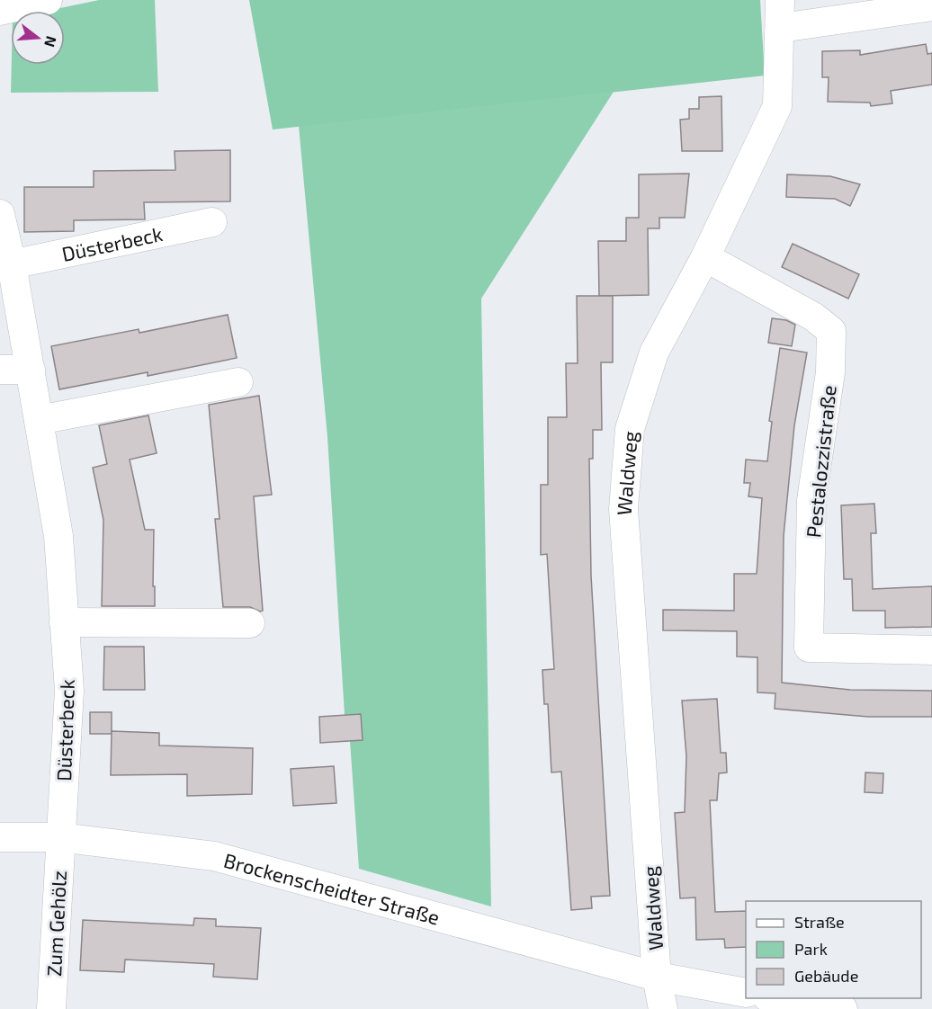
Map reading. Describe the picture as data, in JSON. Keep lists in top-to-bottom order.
{
  "streets": {
    "street": [
      "Düsterbeck",
      "Pestalozzistraße",
      "Waldweg",
      "Brockenscheidter Straße",
      "Zum Gehölz"
    ]
  },
  "crossings": [
    ["Düsterbeck", "Brockenscheidter Straße"],
    ["Düsterbeck", "Zum Gehölz"],
    ["Pestalozzistraße", "Waldweg"],
    ["Waldweg", "Brockenscheidter Straße"],
    ["Brockenscheidter Straße", "Zum Gehölz"]
  ],
  "legend": ["Straße", "Park", "Gebäude"],
  "north": "right"
}
